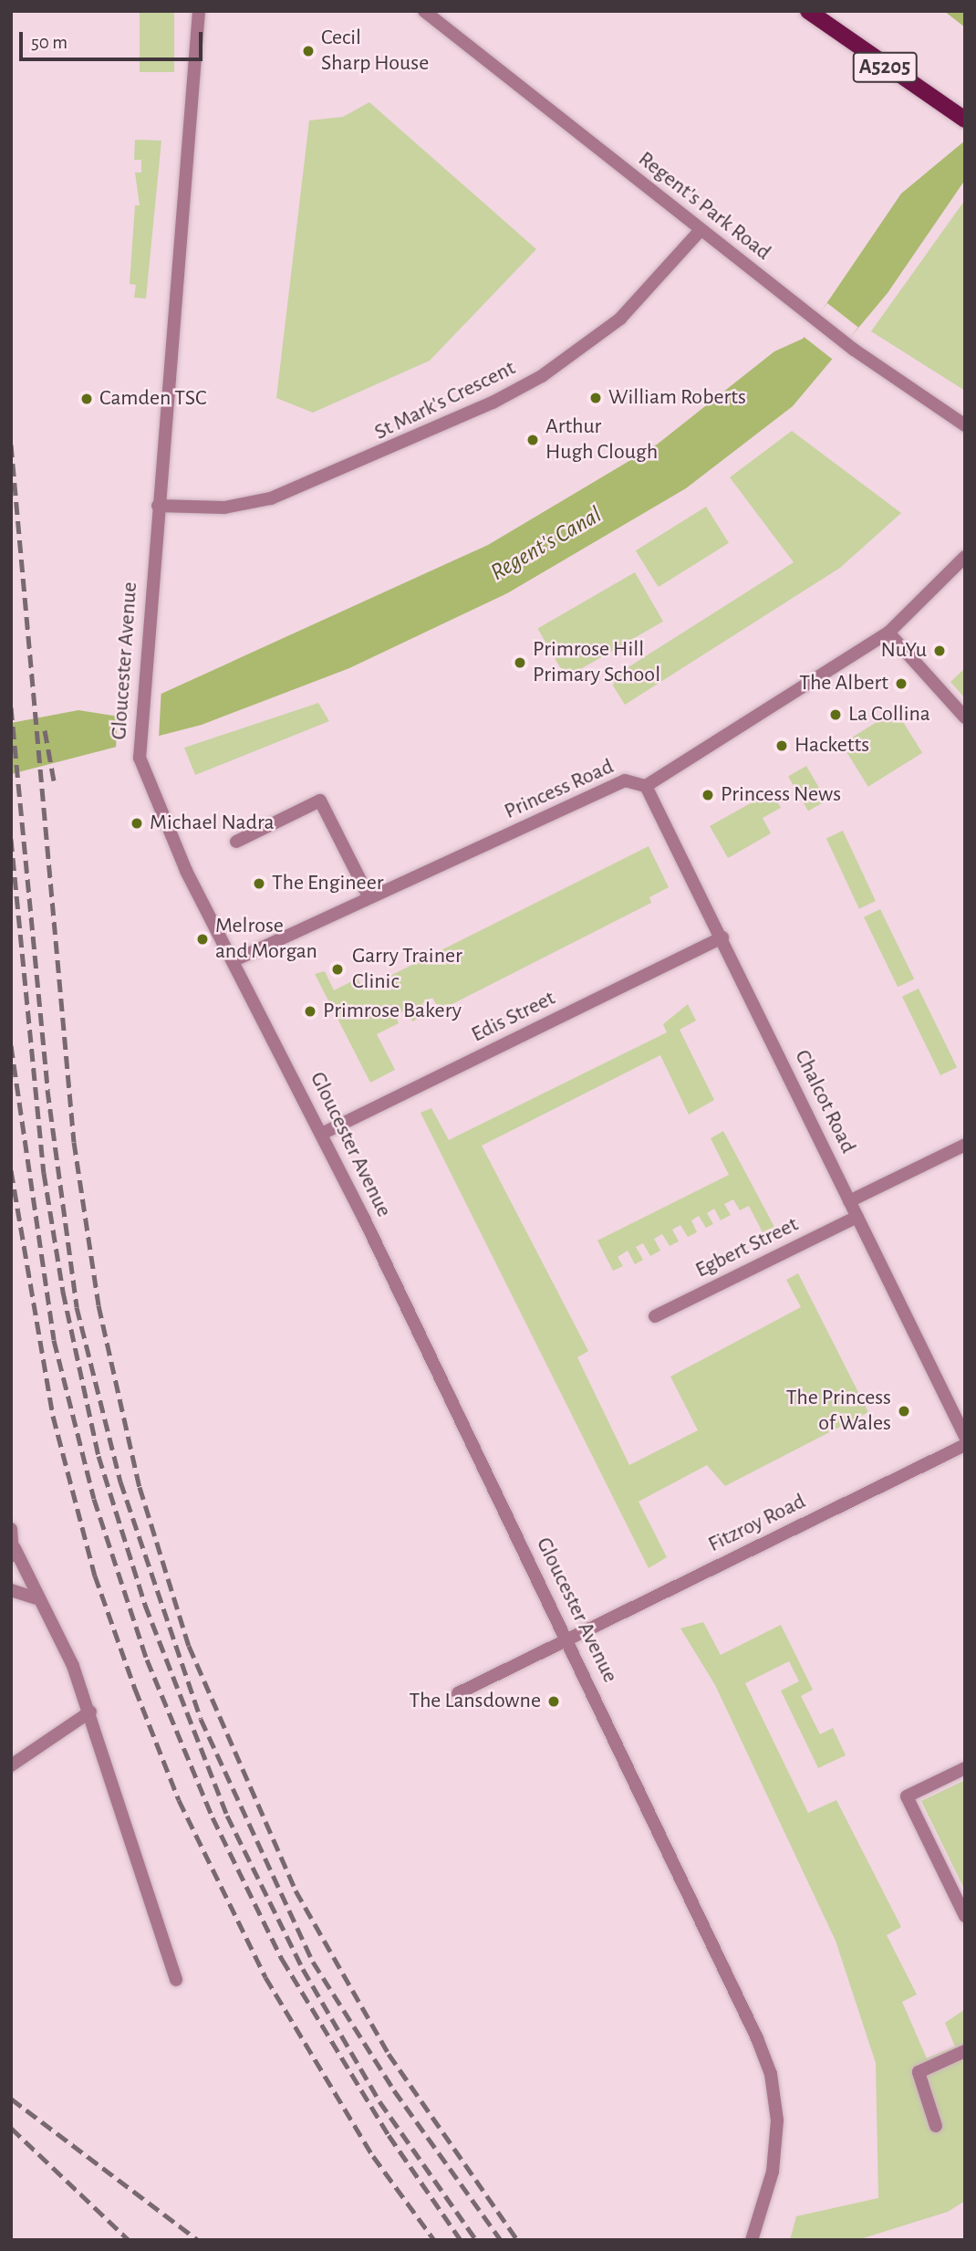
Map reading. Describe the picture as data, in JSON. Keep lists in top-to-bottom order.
{
  "streets": {
    "main road": ["A5205"],
    "street": [
      "Regent's Park Road",
      "St Mark's Crescent",
      "Gloucester Avenue",
      "Princess Road",
      "Edis Street",
      "Chalcot Road",
      "Egbert Street",
      "Fitzroy Road"
    ]
  },
  "crossings": [
    ["Regent's Park Road", "St Mark's Crescent"],
    ["St Mark's Crescent", "Gloucester Avenue"],
    ["Gloucester Avenue", "Princess Road"],
    ["Gloucester Avenue", "Edis Street"],
    ["Gloucester Avenue", "Fitzroy Road"],
    ["Princess Road", "Chalcot Road"],
    ["Edis Street", "Chalcot Road"],
    ["Chalcot Road", "Egbert Street"]
  ],
  "water": ["Regent's Canal"],
  "places": [
    "Cecil Sharp House",
    "William Roberts",
    "Camden TSC",
    "Arthur Hugh Clough",
    "NuYu",
    "Primrose Hill Primary School",
    "The Albert",
    "La Collina",
    "Hacketts",
    "Princess News",
    "Michael Nadra",
    "The Engineer",
    "Melrose and Morgan",
    "Garry Trainer Clinic",
    "Primrose Bakery",
    "The Princess of Wales",
    "The Lansdowne"
  ],
  "scale_bar": "50 m"
}
